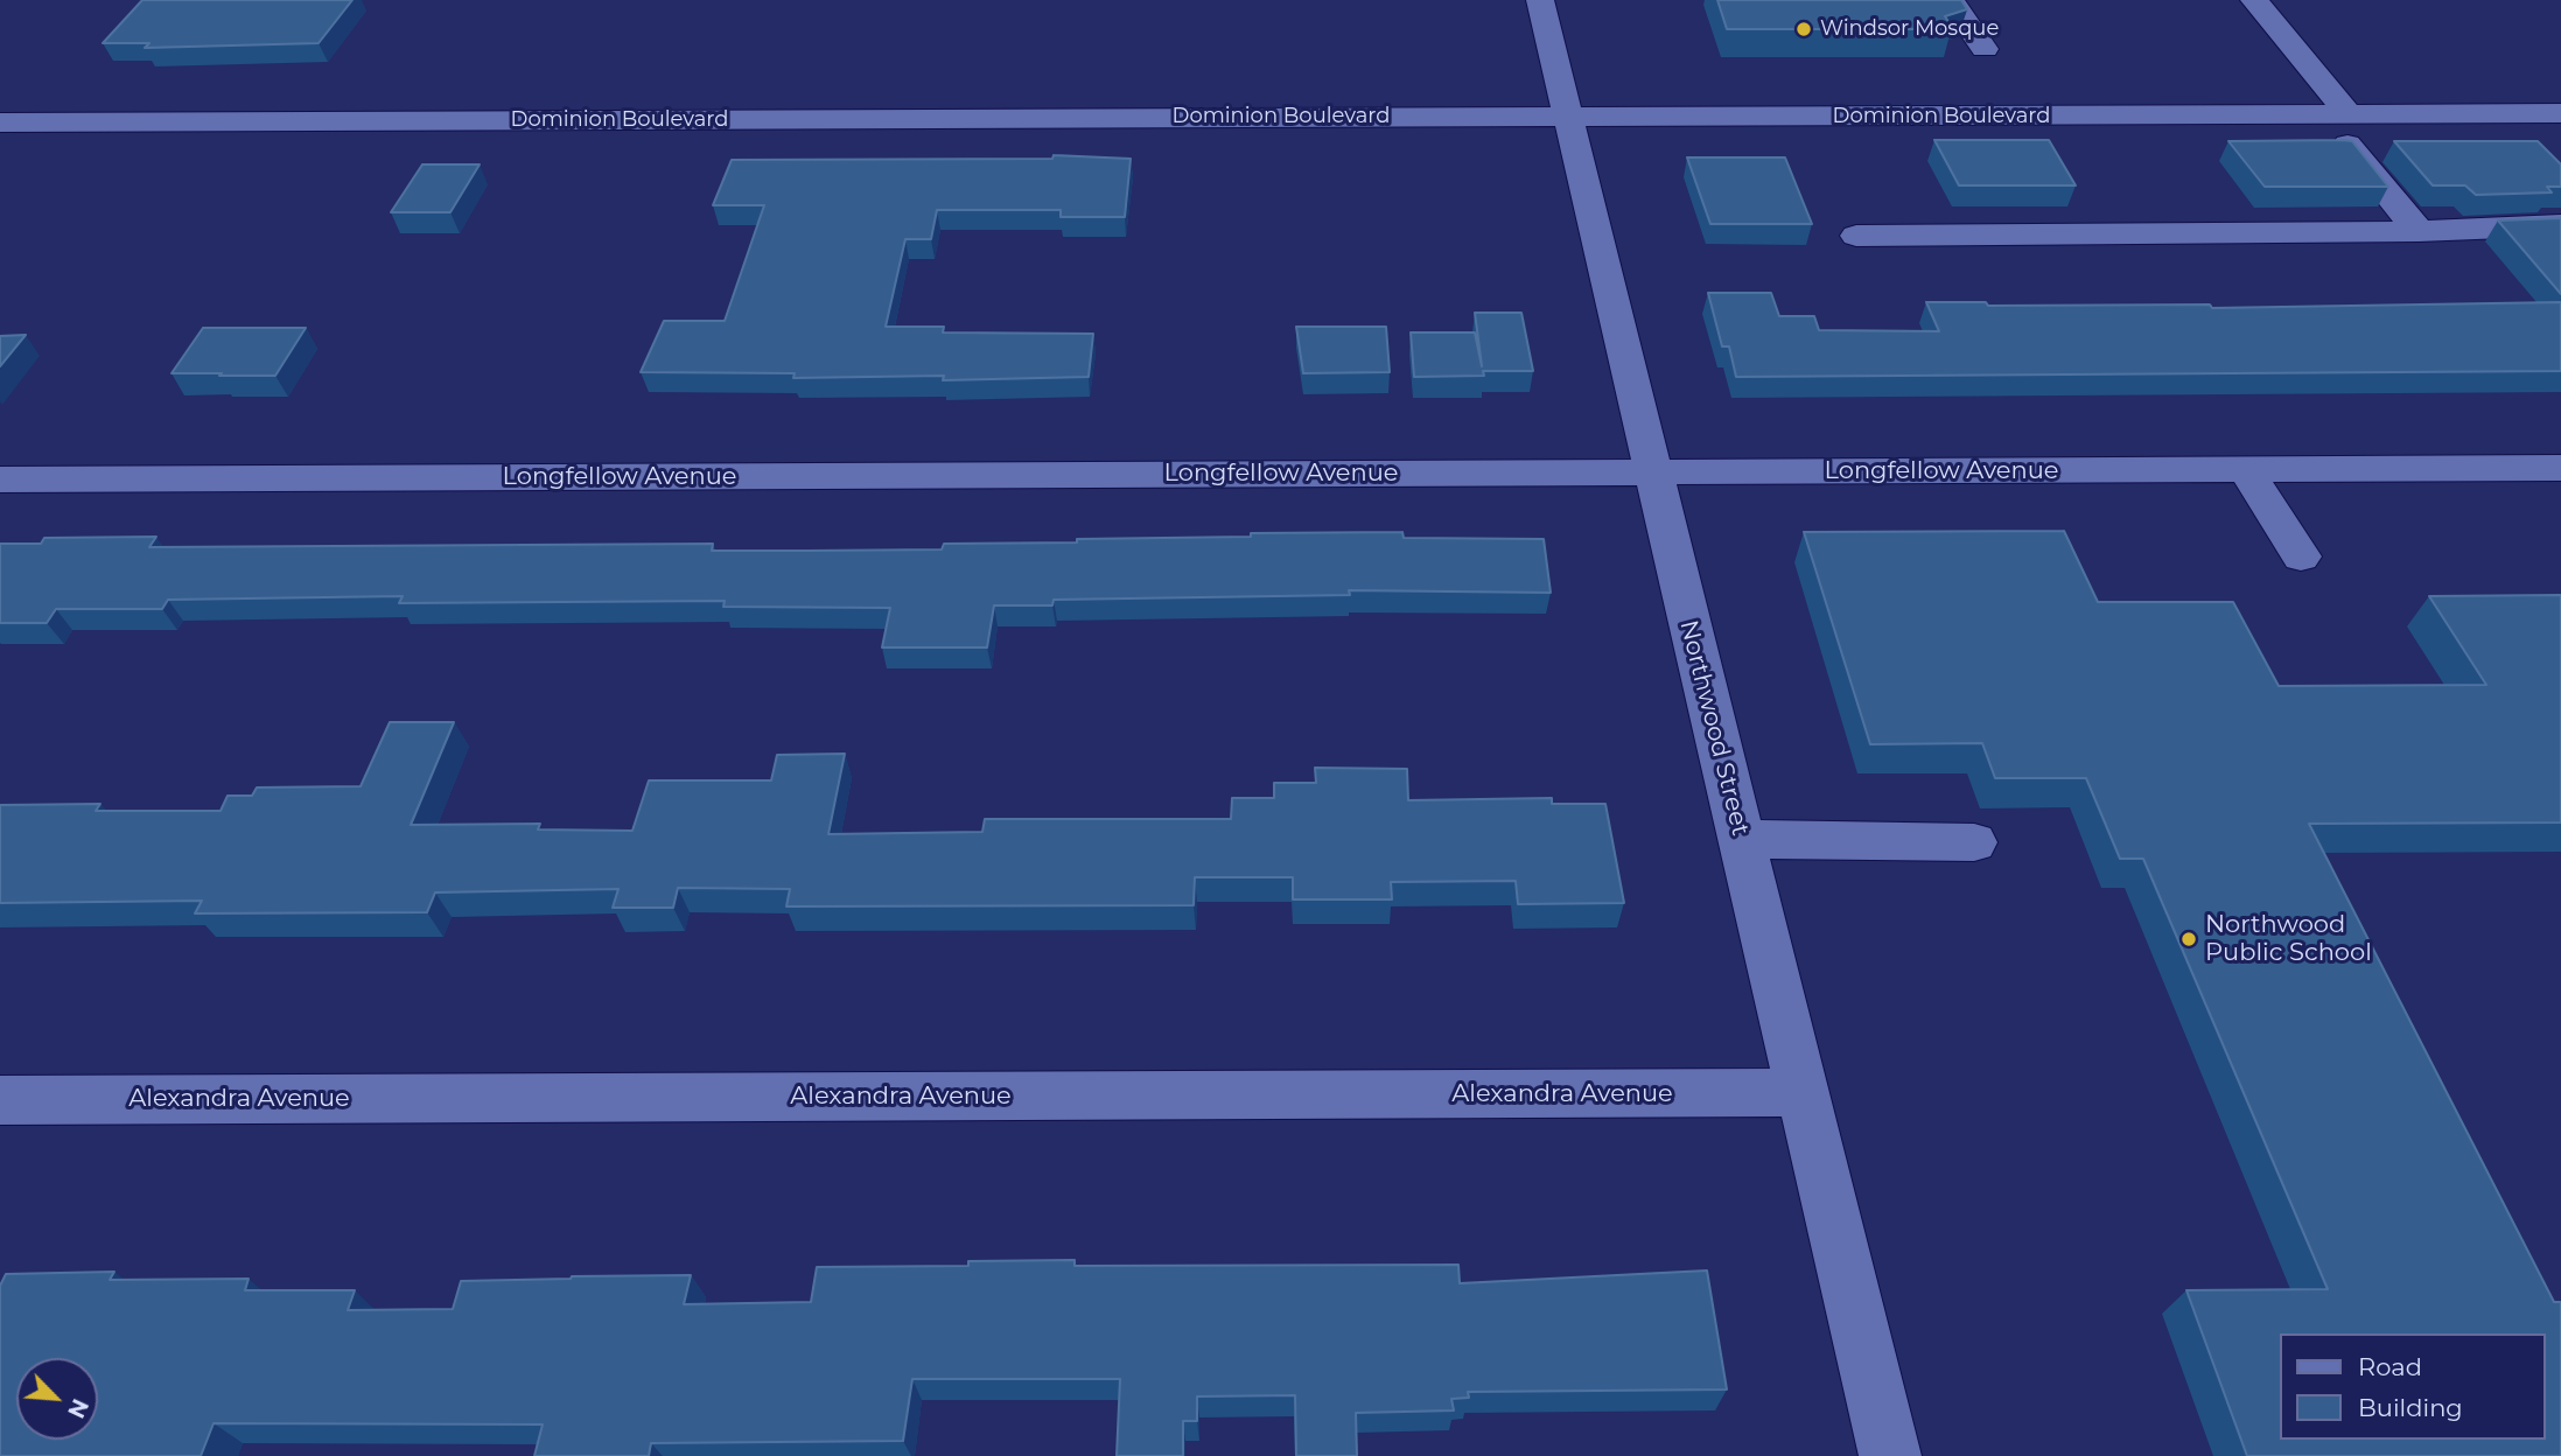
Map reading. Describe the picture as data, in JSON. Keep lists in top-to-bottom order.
{
  "streets": {
    "street": [
      "Dominion Boulevard",
      "Longfellow Avenue",
      "Northwood Street",
      "Alexandra Avenue"
    ]
  },
  "crossings": [
    ["Dominion Boulevard", "Northwood Street"],
    ["Longfellow Avenue", "Northwood Street"],
    ["Northwood Street", "Alexandra Avenue"]
  ],
  "places": ["Windsor Mosque", "Northwood Public School"],
  "legend": ["Road", "Building"],
  "north": "bottom right"
}
